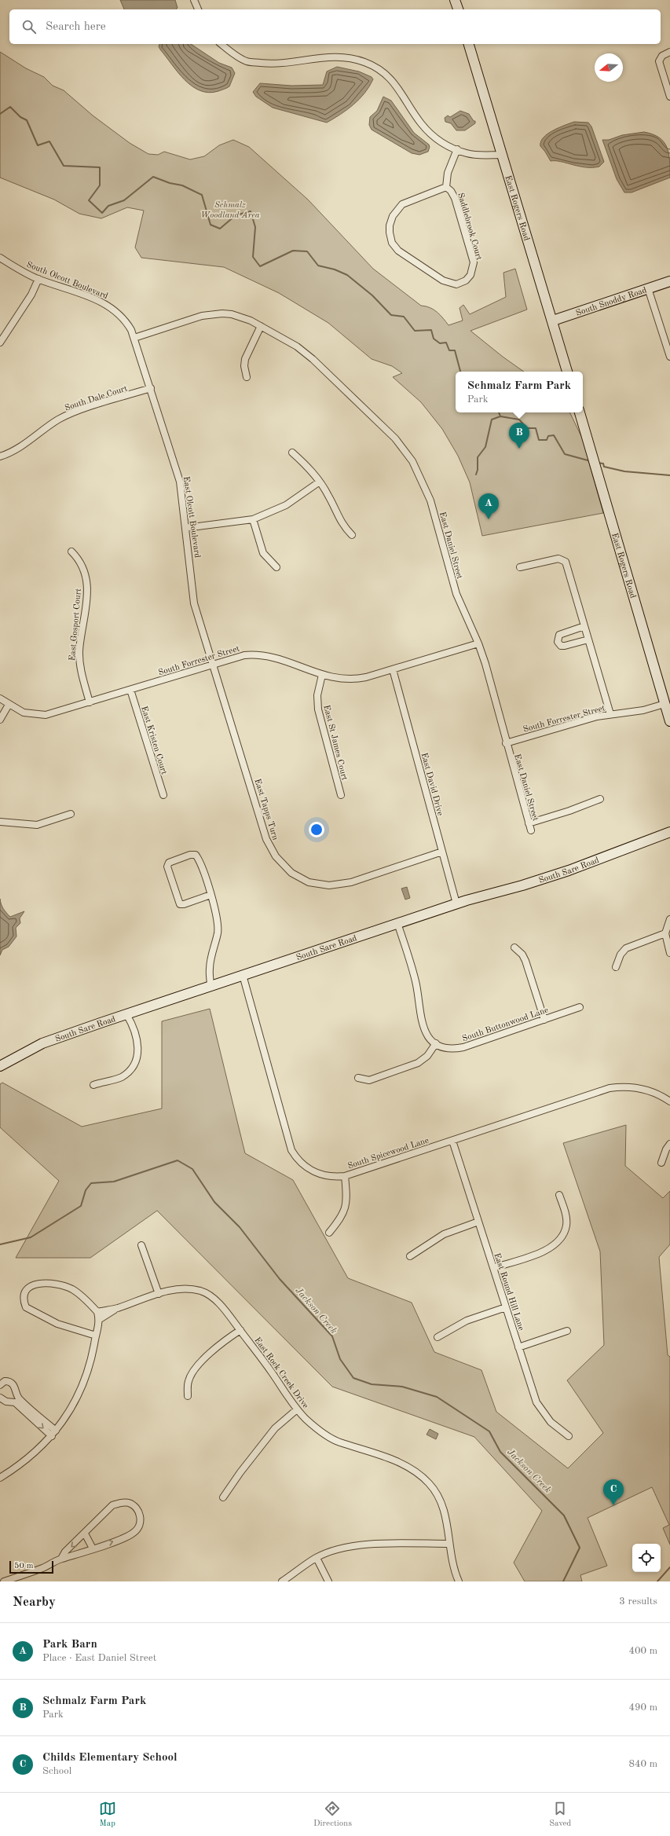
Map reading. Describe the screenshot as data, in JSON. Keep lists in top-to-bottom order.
{
  "streets": {
    "main road": ["East Rogers Road", "South Snoddy Road", "South Sare Road"],
    "street": [
      "Saddlebrook Court",
      "South Olcott Boulevard",
      "South Dale Court",
      "East Olcott Boulevard",
      "East Daniel Street",
      "East Gosport Court",
      "South Forrester Street",
      "East Kristen Court",
      "East St James Court",
      "East David Drive",
      "East Tapps Turn",
      "South Buttonwood Lane",
      "South Spicewood Lane",
      "East Round Hill Lane",
      "East Rock Creek Drive"
    ]
  },
  "crossings": [
    ["East Rogers Road", "South Snoddy Road"],
    ["East Rogers Road", "South Forrester Street"],
    ["South Olcott Boulevard", "East Olcott Boulevard"],
    ["South Olcott Boulevard", "East Daniel Street"],
    ["South Dale Court", "East Olcott Boulevard"],
    ["East Olcott Boulevard", "East Daniel Street"],
    ["East Olcott Boulevard", "South Forrester Street"],
    ["East Olcott Boulevard", "East Tapps Turn"],
    ["East Daniel Street", "South Forrester Street"],
    ["East Gosport Court", "South Forrester Street"],
    ["South Forrester Street", "East Kristen Court"],
    ["South Forrester Street", "East St James Court"],
    ["South Forrester Street", "East David Drive"],
    ["South Forrester Street", "East Tapps Turn"],
    ["East David Drive", "East Tapps Turn"],
    ["East David Drive", "South Sare Road"],
    ["South Sare Road", "South Spicewood Lane"],
    ["South Spicewood Lane", "East Round Hill Lane"]
  ],
  "water": ["Jackson Creek"],
  "parks": ["Schmalz Woodland Area"],
  "scale_bar": "50 m",
  "north": "left",
  "page": {
    "search": "Search here",
    "popup": ["Schmalz Farm Park", "Park"],
    "pins": ["B", "A", "C"],
    "scale": "50 m",
    "heading": ["Nearby", "3 results"],
    "list": [
      {
        "mark": "A",
        "name": "Park Barn",
        "note": "Place · East Daniel Street",
        "value": "400 m"
      },
      {
        "mark": "B",
        "name": "Schmalz Farm Park",
        "note": "Park",
        "value": "490 m"
      },
      {
        "mark": "C",
        "name": "Childs Elementary School",
        "note": "School",
        "value": "840 m"
      }
    ],
    "nav": ["Map", "Directions", "Saved"]
  }
}
